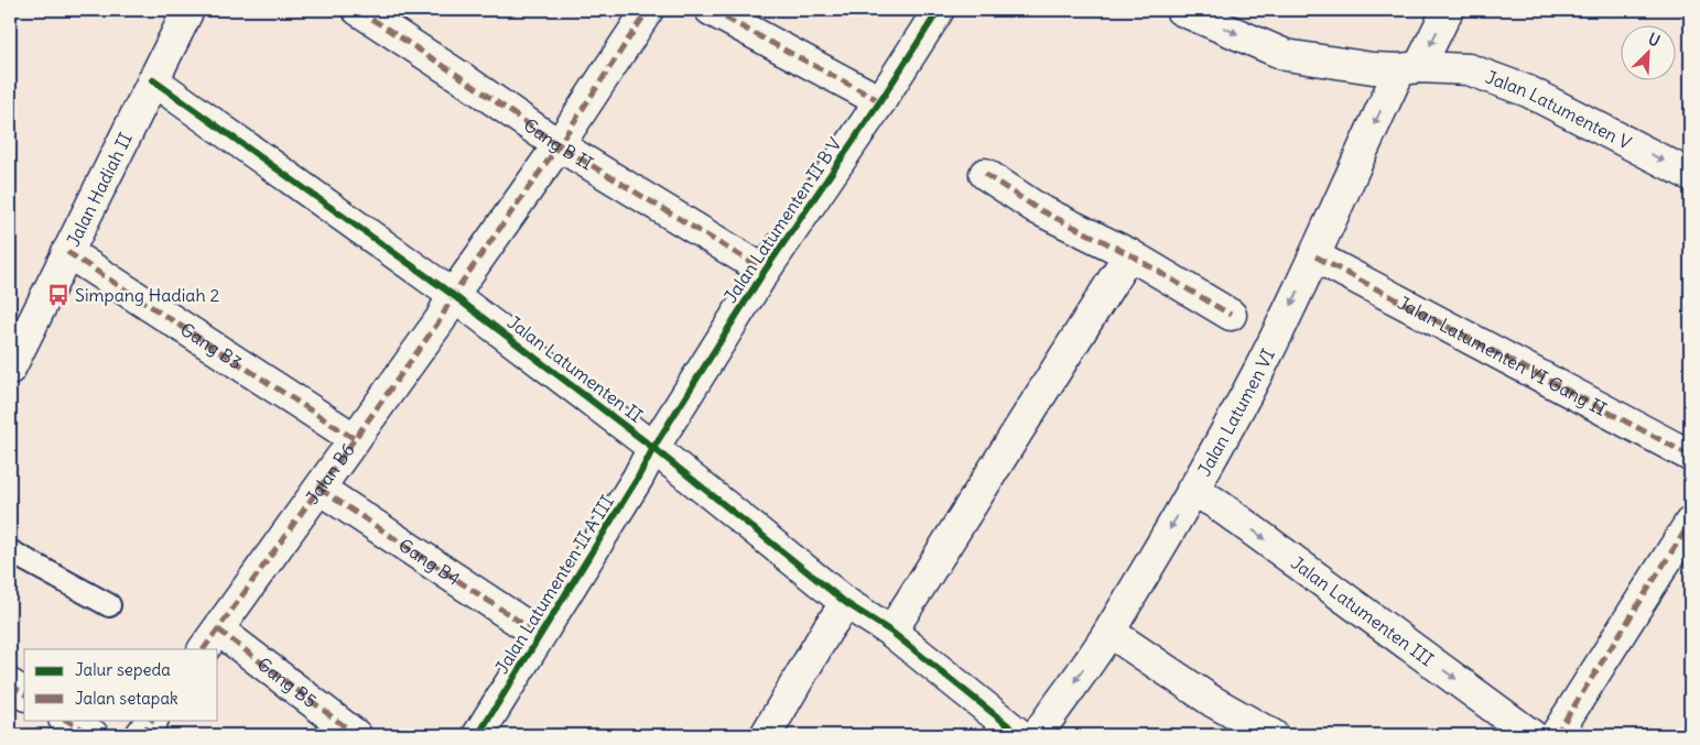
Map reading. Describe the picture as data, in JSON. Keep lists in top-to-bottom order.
{
  "streets": {
    "street": [
      "Jalan Latumenten V",
      "Gang B II",
      "Jalan Hadiah II",
      "Jalan Latumenten II B V",
      "Gang B3",
      "Jalan Latumenten VI Gang II",
      "Jalan Latumenten II",
      "Jalan Latumen VI",
      "Jalan B6",
      "Gang B4",
      "Jalan Latumenten II A III",
      "Jalan Latumenten III",
      "Gang B5"
    ]
  },
  "crossings": [
    ["Jalan Latumenten V", "Jalan Latumen VI"],
    ["Gang B II", "Jalan Latumenten II B V"],
    ["Gang B II", "Jalan B6"],
    ["Jalan Hadiah II", "Gang B3"],
    ["Jalan Hadiah II", "Jalan Latumenten II"],
    ["Jalan Latumenten II B V", "Jalan Latumenten II"],
    ["Jalan Latumenten II B V", "Jalan Latumenten II A III"],
    ["Gang B3", "Jalan B6"],
    ["Jalan Latumenten VI Gang II", "Jalan Latumen VI"],
    ["Jalan Latumenten II", "Jalan B6"],
    ["Jalan Latumenten II", "Jalan Latumenten II A III"],
    ["Jalan Latumen VI", "Jalan Latumenten III"],
    ["Jalan B6", "Gang B4"],
    ["Jalan B6", "Gang B5"],
    ["Gang B4", "Jalan Latumenten II A III"]
  ],
  "places": {
    "bus stop": ["Simpang Hadiah 2"]
  },
  "legend": ["Jalur sepeda", "Jalan setapak"],
  "north": "top right"
}
